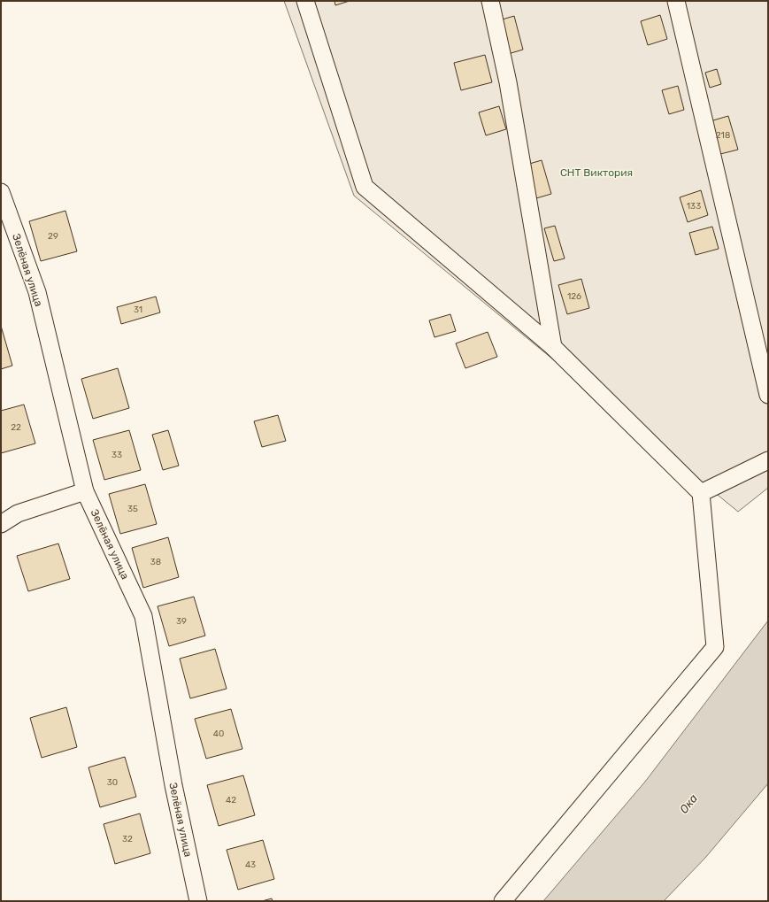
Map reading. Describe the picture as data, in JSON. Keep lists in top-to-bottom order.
{
  "streets": {
    "street": ["Зелёная улица"]
  },
  "water": ["Ока"],
  "parks": ["СНТ Виктория"],
  "house_numbers": [
    "218",
    "133",
    "29",
    "126",
    "31",
    "22",
    "33",
    "35",
    "38",
    "39",
    "40",
    "30",
    "42",
    "32",
    "43"
  ]
}
